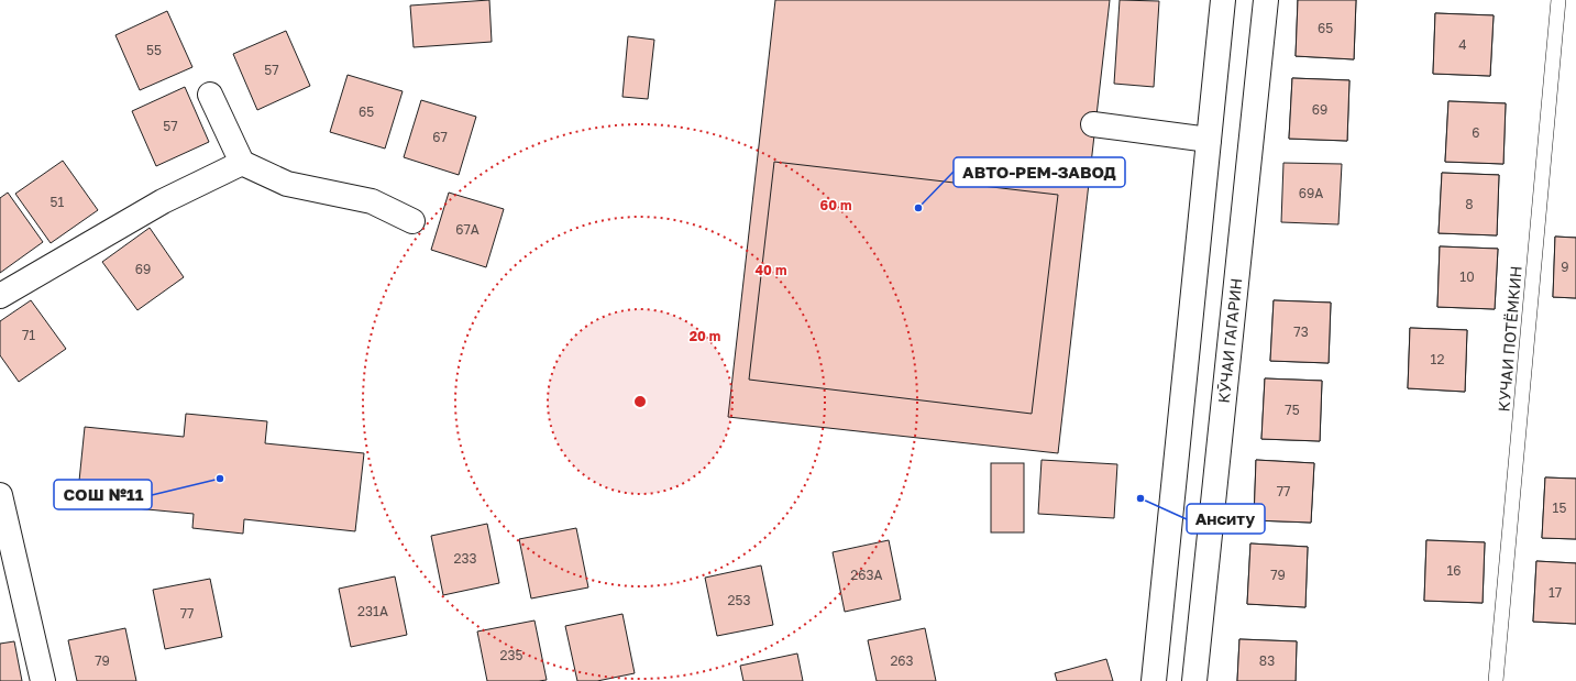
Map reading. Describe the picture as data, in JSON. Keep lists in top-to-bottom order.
{
  "streets": {
    "main road": ["КӮЧАИ ГАГАРИН"],
    "lane": ["КУЧАИ ПОТЁМКИН"]
  },
  "places": ["АВТО-РЕМ-ЗАВОД", "СОШ №11", "Анситу"],
  "house_numbers": [
    "65",
    "4",
    "55",
    "57",
    "69",
    "65",
    "57",
    "6",
    "67",
    "69А",
    "51",
    "8",
    "67А",
    "9",
    "69",
    "10",
    "73",
    "71",
    "12",
    "75",
    "77",
    "15",
    "233",
    "16",
    "263А",
    "79",
    "17",
    "253",
    "231А",
    "77",
    "235",
    "79",
    "263",
    "83"
  ],
  "rings": ["60 m", "40 m", "20 m"]
}
